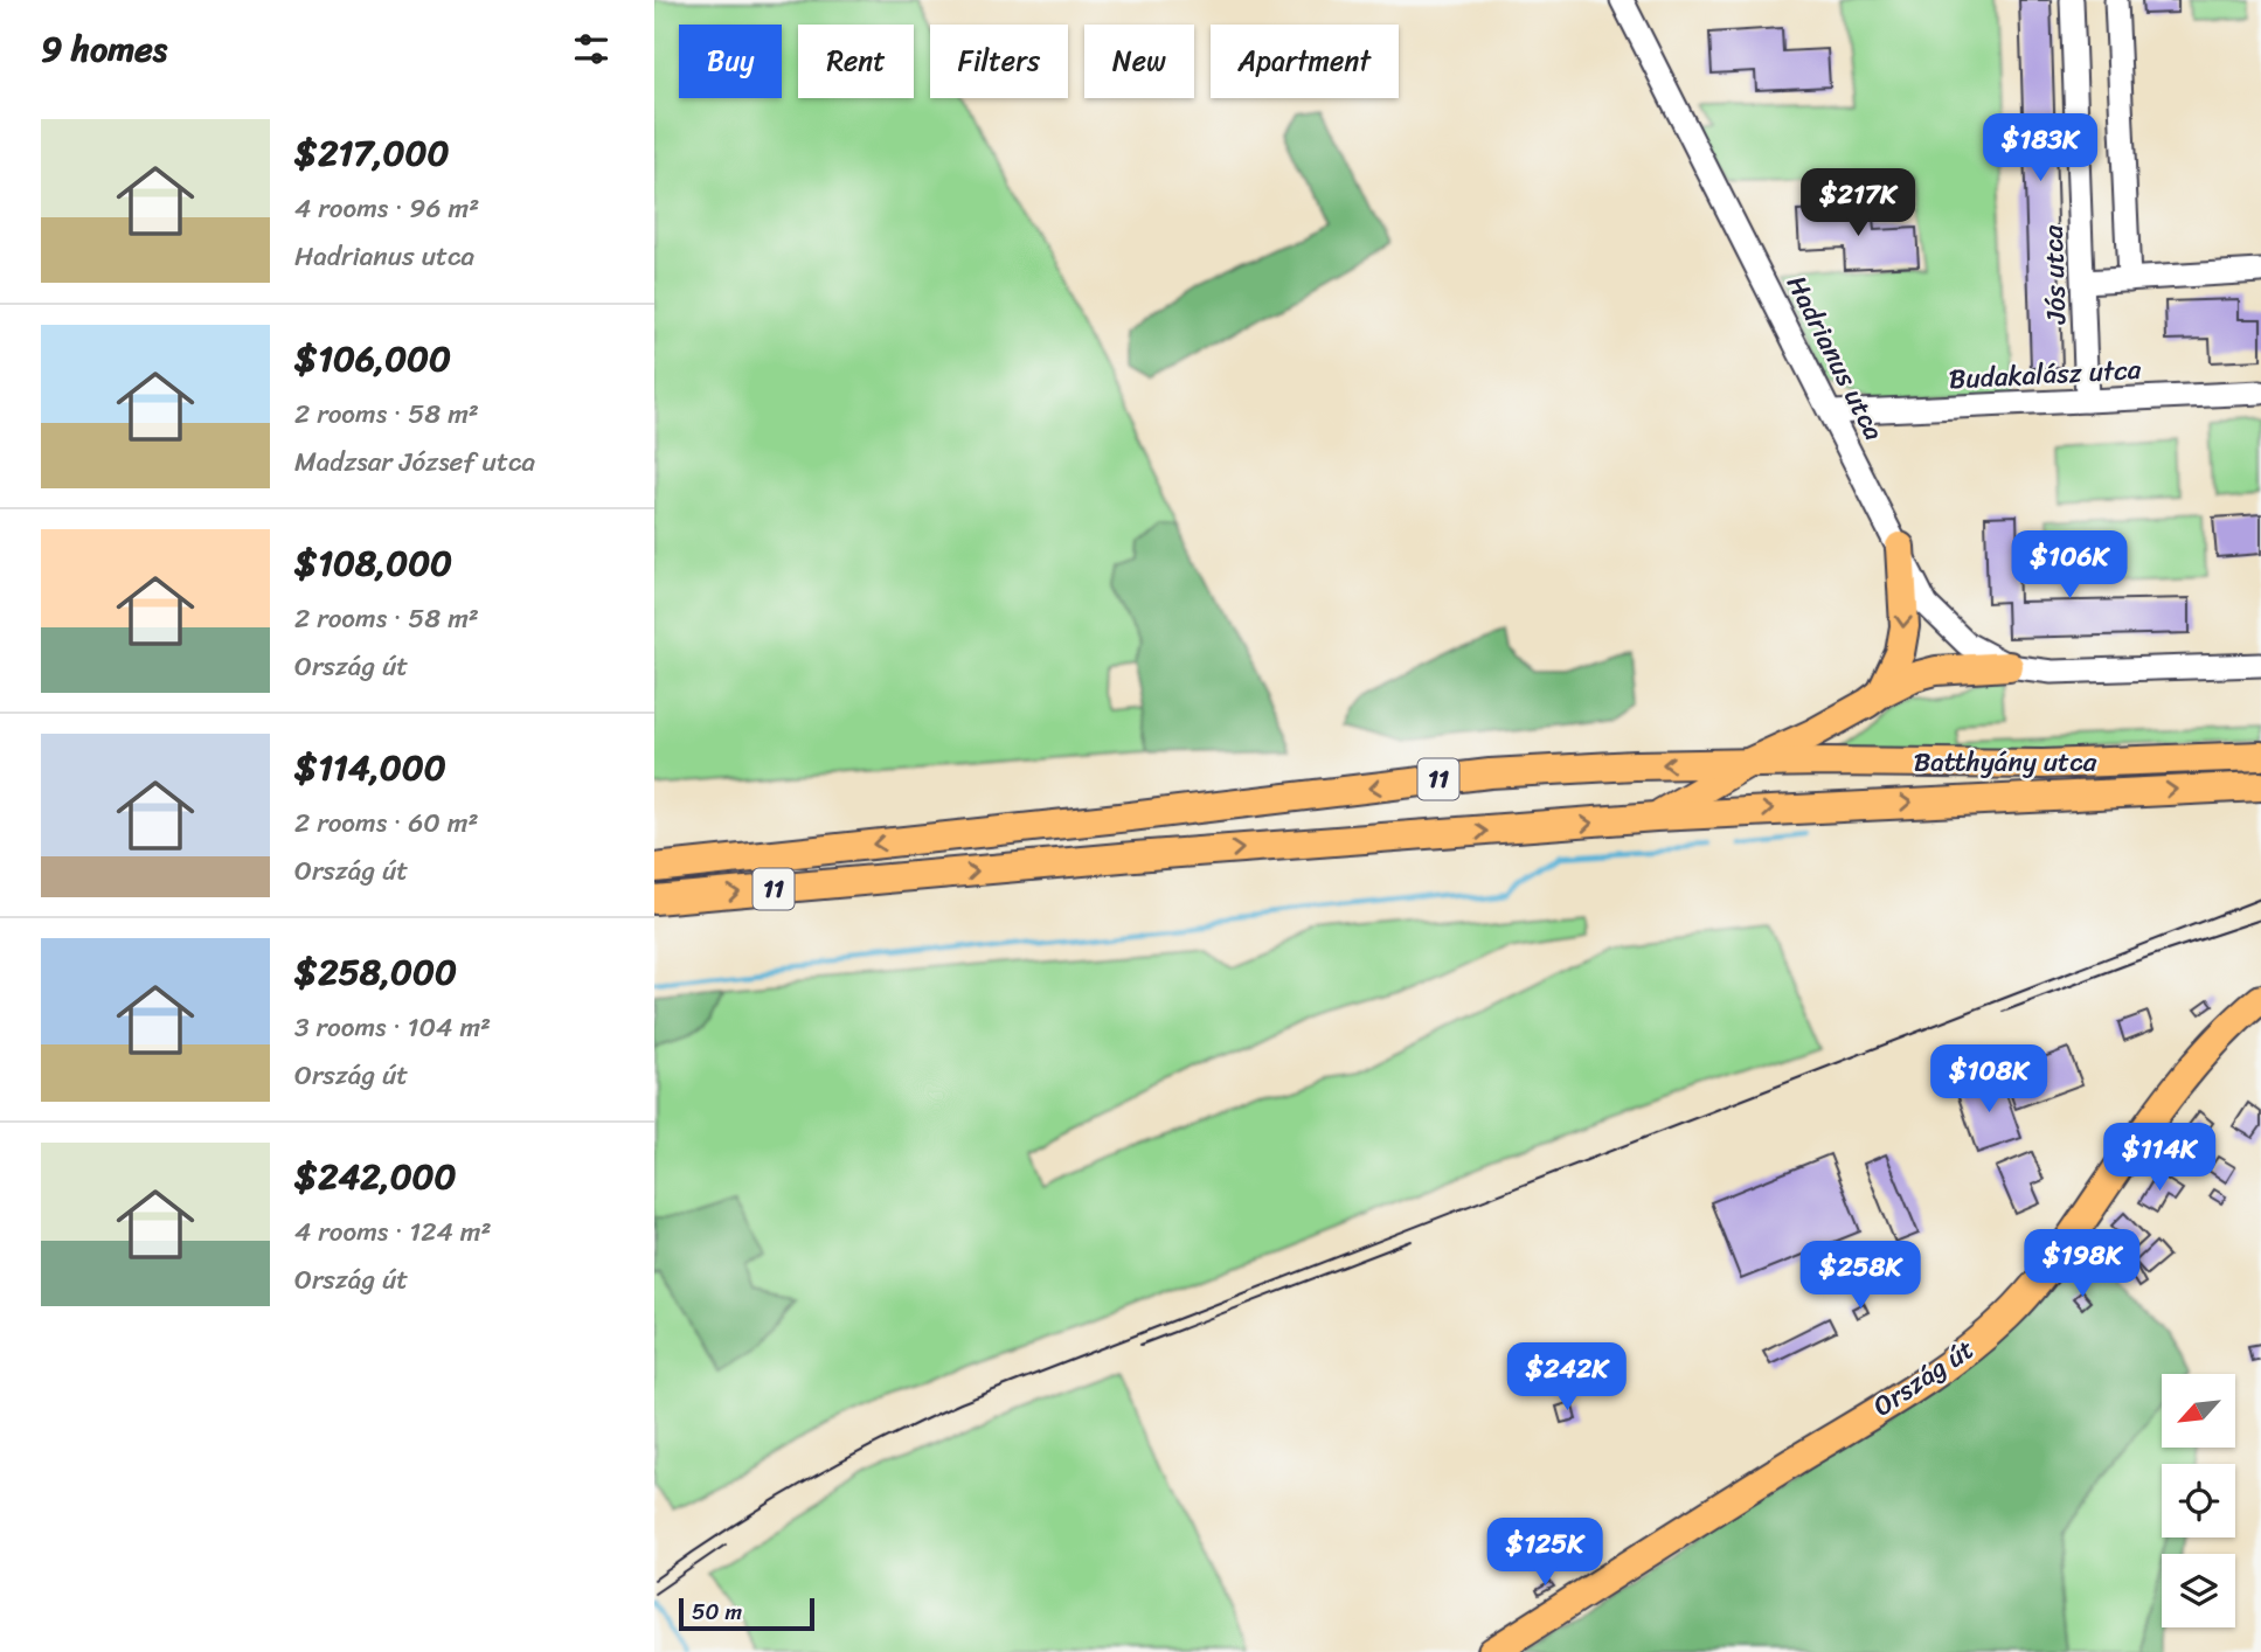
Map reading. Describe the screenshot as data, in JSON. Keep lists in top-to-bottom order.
{
  "streets": {
    "main road": ["Batthyány utca", "11", "Ország út"],
    "street": ["Jós utca", "Hadrianus utca", "Budakalász utca"]
  },
  "crossings": [
    ["Jós utca", "Budakalász utca"],
    ["Hadrianus utca", "Budakalász utca"],
    ["Batthyány utca", "11"]
  ],
  "scale_bar": "50 m",
  "north": "bottom left",
  "page": {
    "heading": "9 homes",
    "chip": [
      "Buy",
      "Rent",
      "Filters",
      "New",
      "Apartment"
    ],
    "list": [
      {
        "name": "$217,000",
        "note": "4 rooms · 96 m² · Hadrianus utca"
      },
      {
        "name": "$106,000",
        "note": "2 rooms · 58 m² · Madzsar József utca"
      },
      {
        "name": "$108,000",
        "note": "2 rooms · 58 m² · Ország út"
      },
      {
        "name": "$114,000",
        "note": "2 rooms · 60 m² · Ország út"
      },
      {
        "name": "$258,000",
        "note": "3 rooms · 104 m² · Ország út"
      },
      {
        "name": "$242,000",
        "note": "4 rooms · 124 m² · Ország út"
      }
    ],
    "price": [
      "$183K",
      "$217K",
      "$106K",
      "$108K",
      "$114K",
      "$198K",
      "$258K",
      "$242K",
      "$125K"
    ],
    "scale": "50 m"
  }
}
